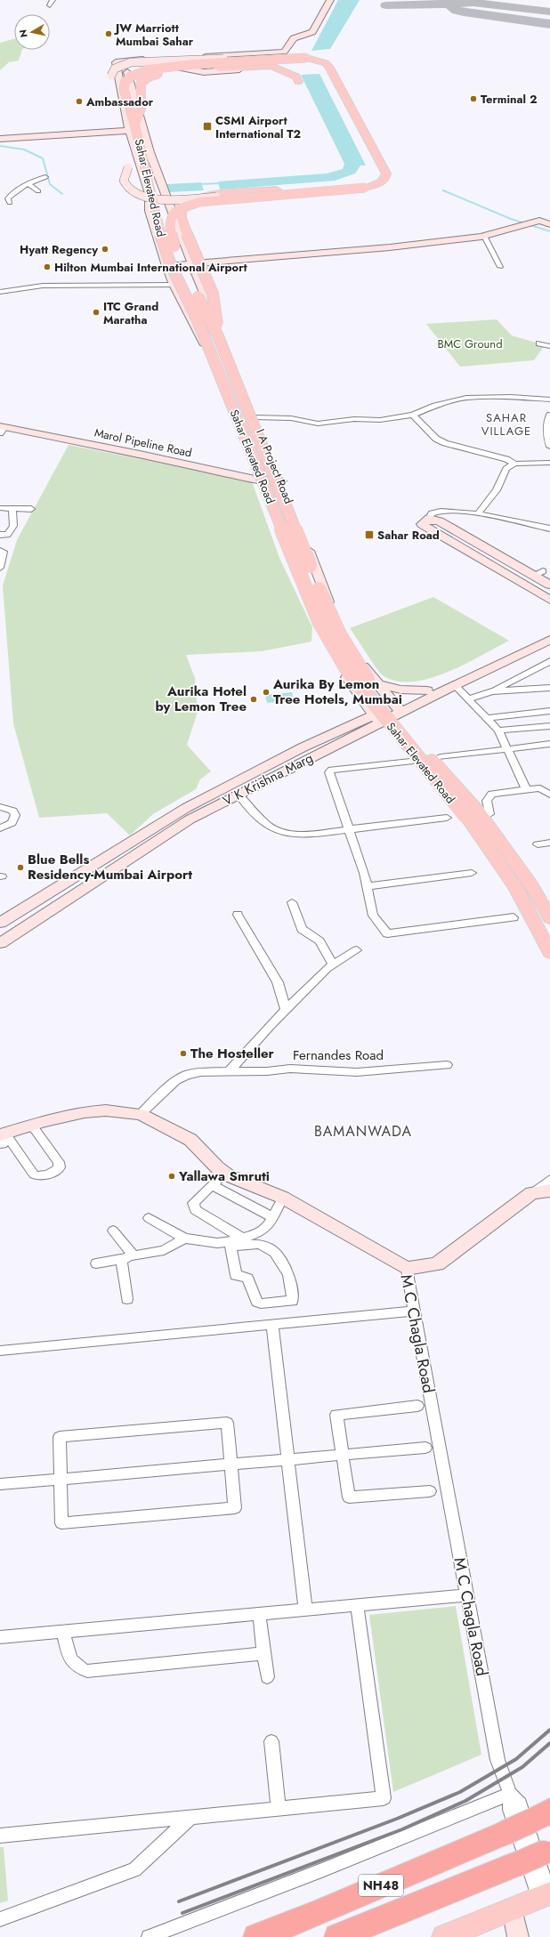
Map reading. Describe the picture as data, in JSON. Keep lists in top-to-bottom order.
{
  "streets": {
    "highway": ["NH48"],
    "main road": [
      "Sahar Elevated Road",
      "Marol Pipeline Road",
      "I A Project Road",
      "V K Krishna Marg",
      "M C Chagla Road"
    ],
    "street": ["Fernandes Road"]
  },
  "crossings": [
    ["Sahar Elevated Road", "I A Project Road"],
    ["Marol Pipeline Road", "I A Project Road"],
    ["I A Project Road", "V K Krishna Marg"],
    ["Fernandes Road", "M C Chagla Road"]
  ],
  "districts": ["SAHAR VILLAGE", "BAMANWADA"],
  "parks": ["BMC Ground"],
  "places": {
    "other": [
      "JW Marriott Mumbai Sahar",
      "Terminal 2",
      "Ambassador",
      "Hyatt Regency",
      "Hilton Mumbai International Airport",
      "ITC Grand Maratha",
      "Aurika By Lemon Tree Hotels, Mumbai",
      "Aurika Hotel by Lemon Tree",
      "Blue Bells Residency-Mumbai Airport",
      "The Hosteller",
      "Yallawa Smruti"
    ],
    "transit": ["CSMI Airport International T2", "Sahar Road"]
  },
  "north": "left"
}
